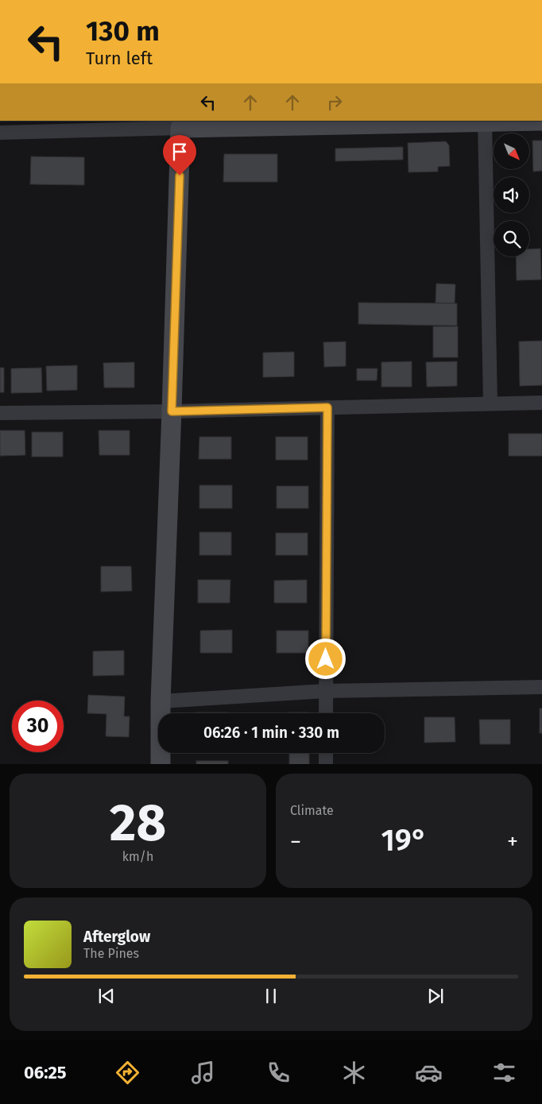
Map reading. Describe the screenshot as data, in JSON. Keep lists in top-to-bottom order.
{
  "north": "bottom right",
  "page": {
    "turn": ["130 m", "Turn left"],
    "limit": "30",
    "trip": "06:26 · 1 min · 330 m",
    "tile": [
      ["28", "km/h"],
      "Climate"
    ],
    "heat": ["−", "19°", "+"],
    "song": ["Afterglow", "The Pines"],
    "tabs": "06:25"
  }
}
